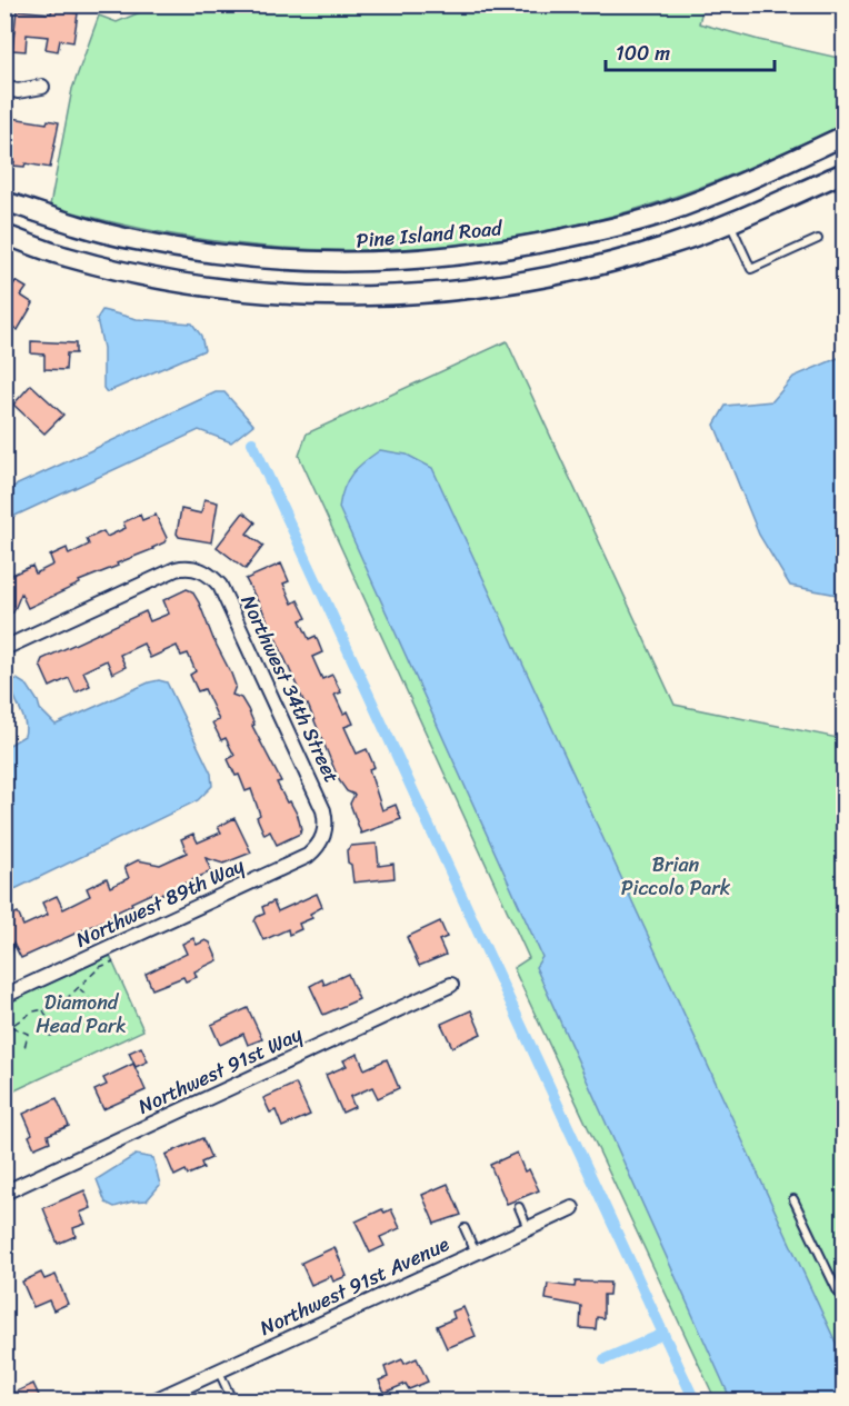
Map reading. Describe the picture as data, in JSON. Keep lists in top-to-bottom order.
{
  "streets": {
    "main road": ["Pine Island Road"],
    "street": [
      "Northwest 34th Street",
      "Northwest 89th Way",
      "Northwest 91st Way",
      "Northwest 91st Avenue"
    ]
  },
  "crossings": [
    ["Northwest 34th Street", "Northwest 89th Way"]
  ],
  "parks": ["Brian Piccolo Park", "Diamond Head Park"],
  "scale_bar": "100 m"
}
